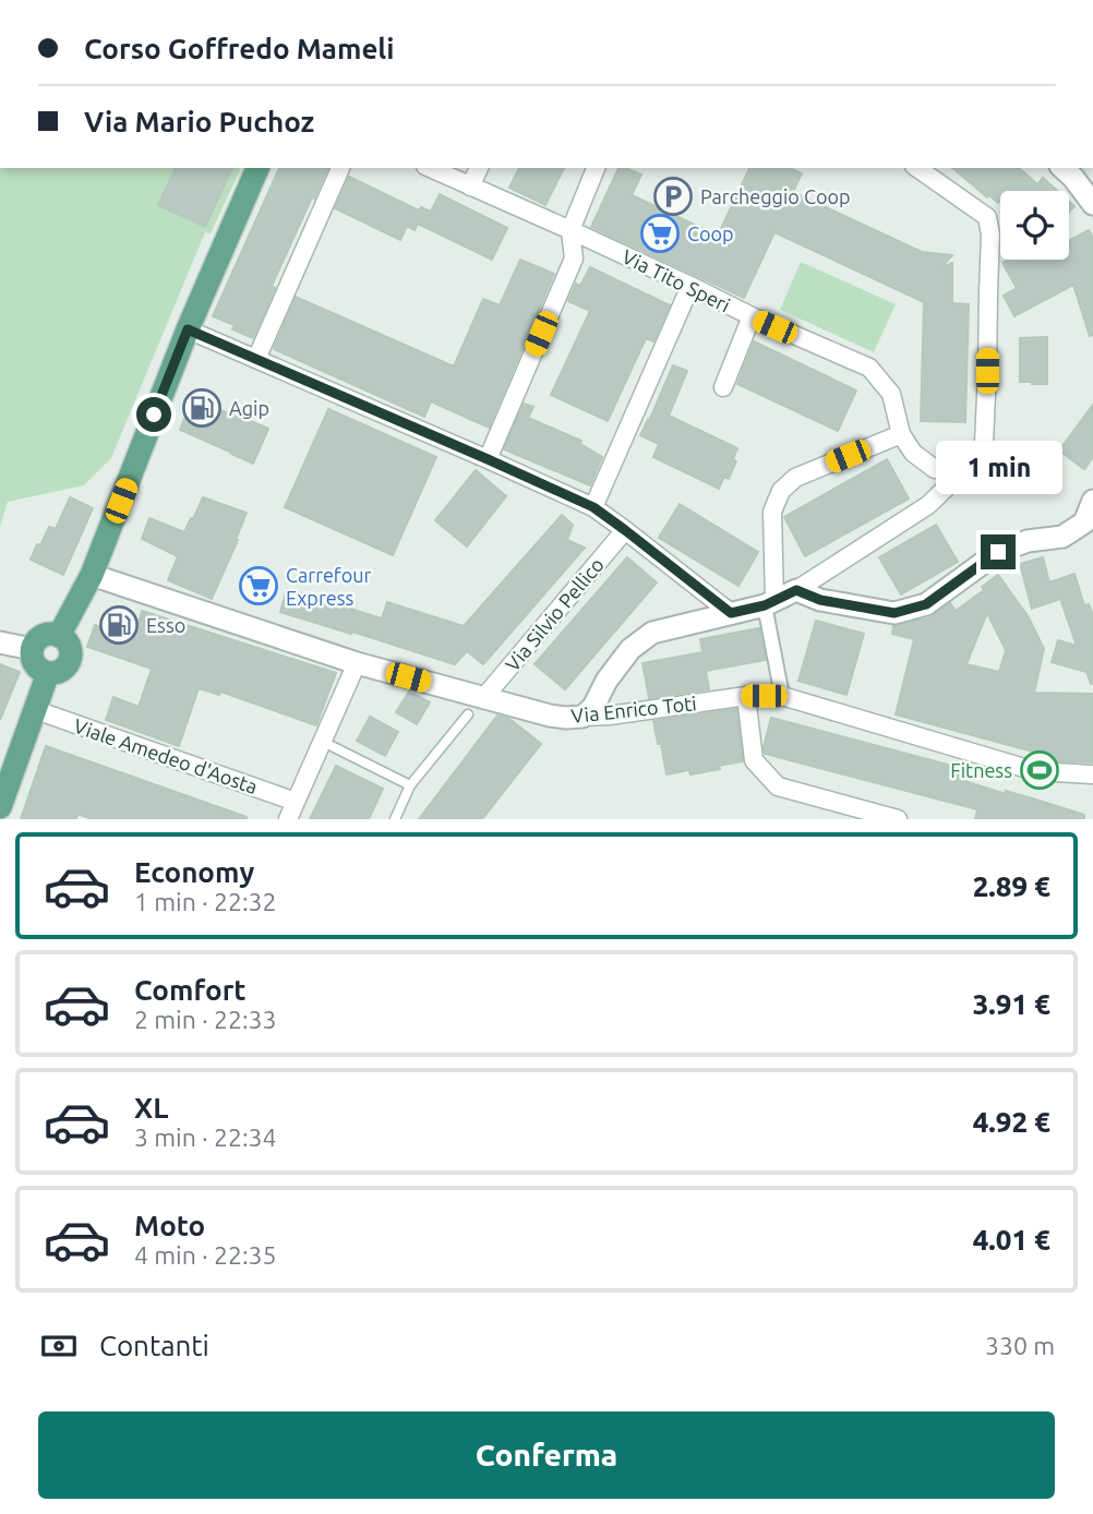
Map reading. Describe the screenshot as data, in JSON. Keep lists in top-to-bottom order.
{
  "streets": {
    "street": [
      "Via Tito Speri",
      "Via Silvio Pellico",
      "Via Enrico Toti",
      "Viale Amedeo d'Aosta"
    ]
  },
  "crossings": [
    ["Via Silvio Pellico", "Via Enrico Toti"]
  ],
  "places": {
    "parking": ["Parcheggio Coop"],
    "supermarket": ["Coop", "Carrefour Express"],
    "fuel station": ["Agip", "Esso"],
    "sports": ["Fitness"]
  },
  "page": {
    "banner": ["Corso Goffredo Mameli", "Via Mario Puchoz"],
    "bubble": "1 min",
    "list": [
      {
        "name": "Economy",
        "note": "1 min · 22:32",
        "value": "2.89 €"
      },
      {
        "name": "Comfort",
        "note": "2 min · 22:33",
        "value": "3.91 €"
      },
      {
        "name": "XL",
        "note": "3 min · 22:34",
        "value": "4.92 €"
      },
      {
        "name": "Moto",
        "note": "4 min · 22:35",
        "value": "4.01 €"
      }
    ],
    "pay": ["Contanti", "330 m"],
    "buttons": "Conferma"
  }
}
